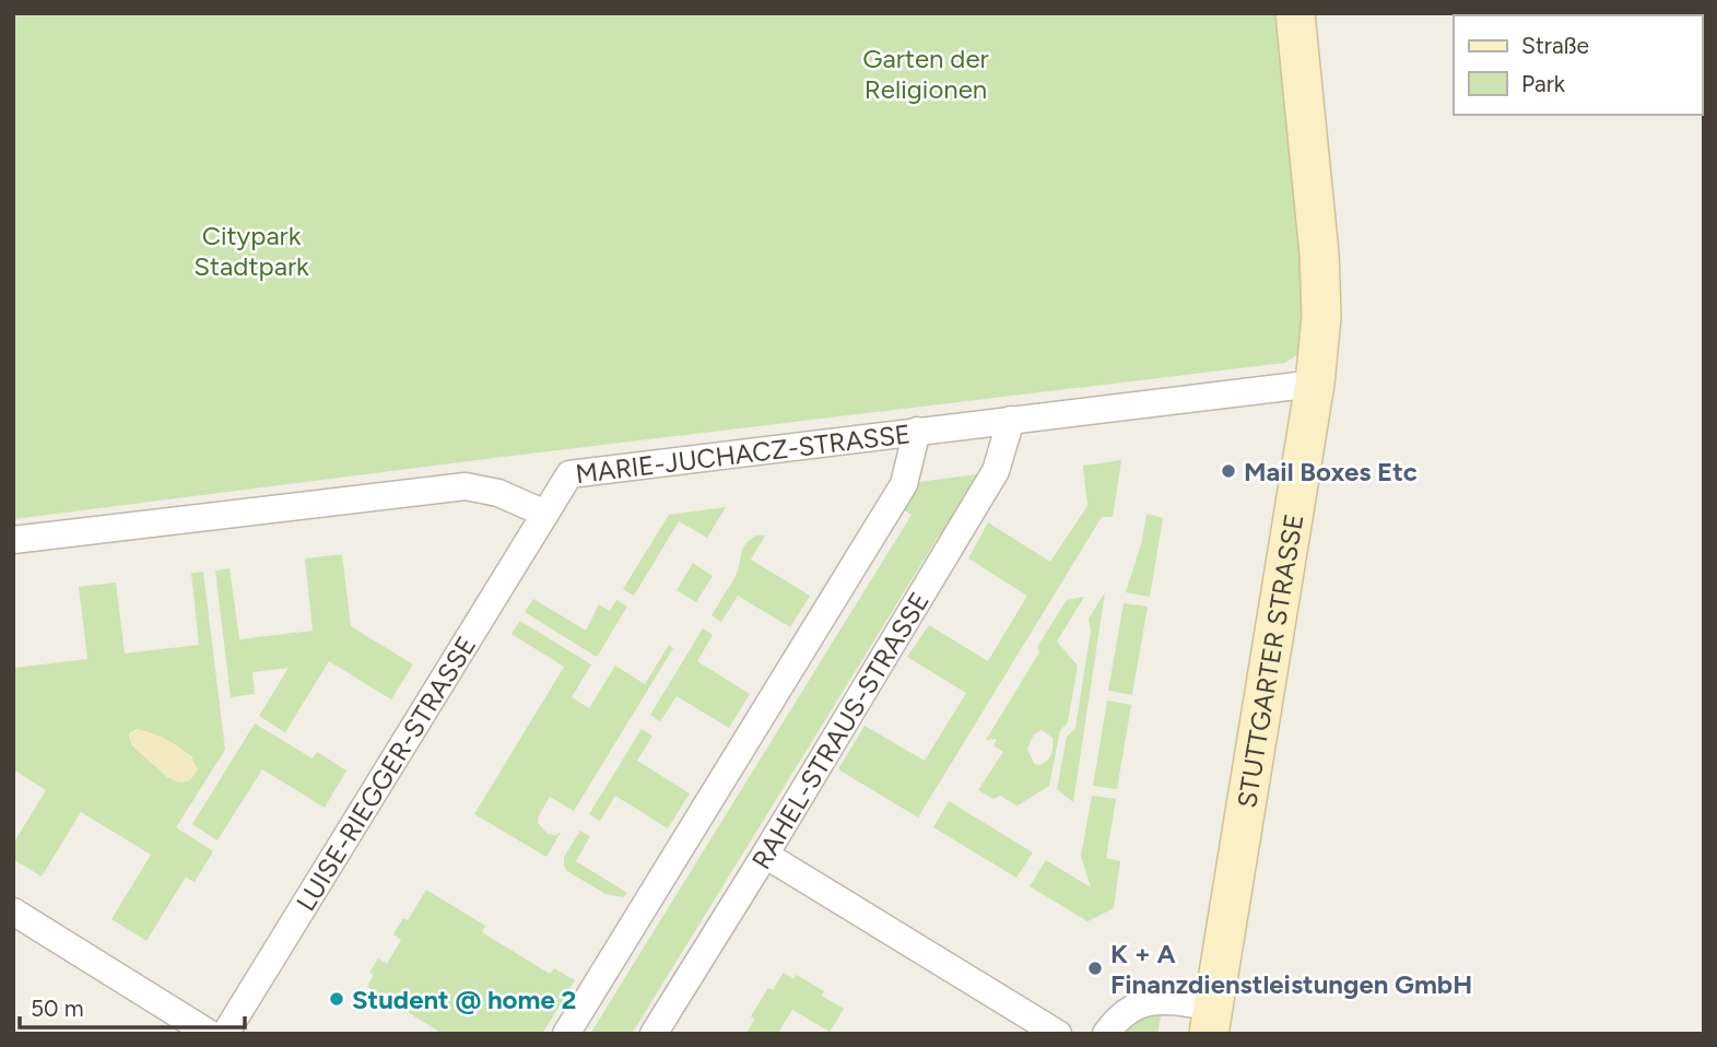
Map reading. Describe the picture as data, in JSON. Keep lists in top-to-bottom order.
{
  "streets": {
    "main road": ["STUTTGARTER STRASSE"],
    "street": ["MARIE-JUCHACZ-STRASSE", "RAHEL-STRAUS-STRASSE", "LUISE-RIEGGER-STRASSE"]
  },
  "crossings": [
    ["MARIE-JUCHACZ-STRASSE", "STUTTGARTER STRASSE"],
    ["MARIE-JUCHACZ-STRASSE", "RAHEL-STRAUS-STRASSE"],
    ["MARIE-JUCHACZ-STRASSE", "LUISE-RIEGGER-STRASSE"]
  ],
  "parks": ["Garten der Religionen", "Citypark Stadtpark"],
  "places": ["Mail Boxes Etc", "K + A Finanzdienstleistungen GmbH", "Student @ home 2"],
  "legend": ["Straße", "Park"],
  "scale_bar": "50 m"
}
